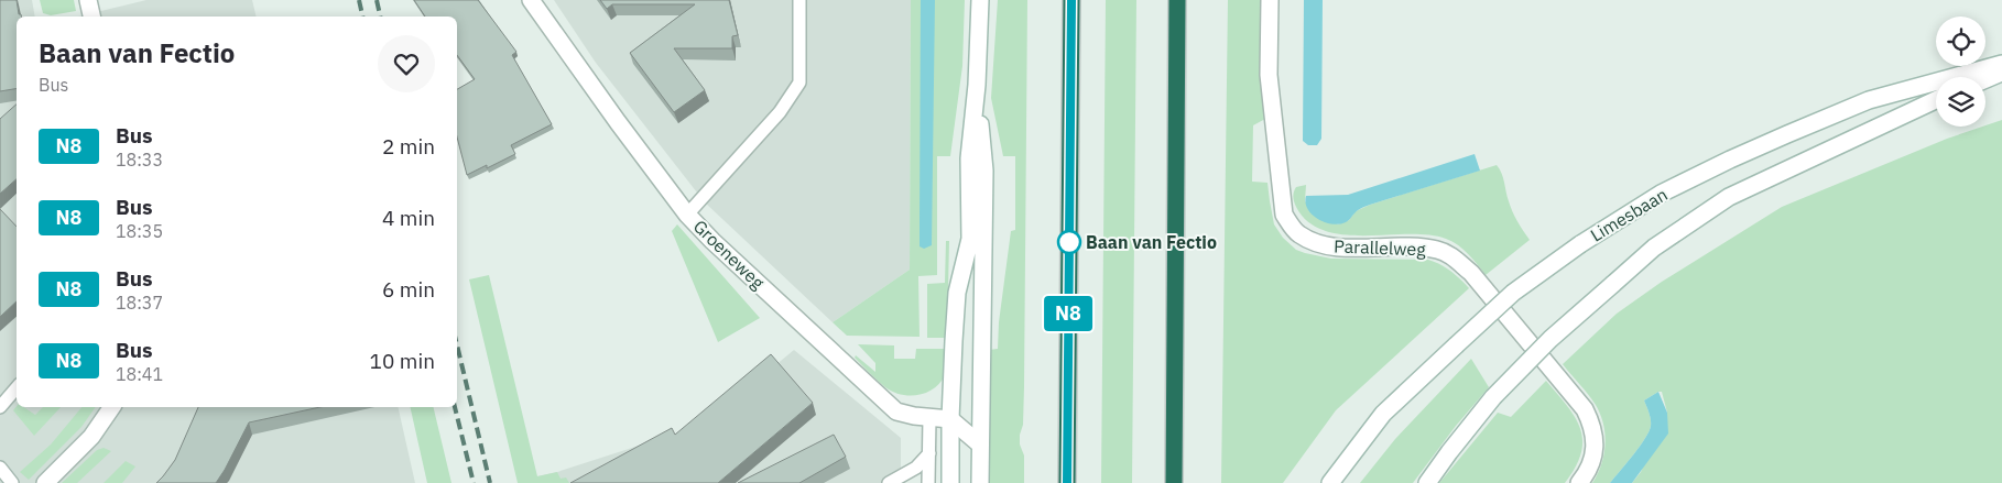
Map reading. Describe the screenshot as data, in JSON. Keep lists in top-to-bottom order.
{
  "streets": {
    "main road": ["Limesbaan", "Parallelweg", "Groeneweg"]
  },
  "places": ["Baan van Fectio"],
  "lines": ["bus line N8"],
  "page": {
    "on_map": "N8",
    "heading": ["Baan van Fectio", "Bus"],
    "list": [
      {
        "mark": "N8",
        "name": "Bus",
        "note": "18:33",
        "value": "2 min"
      },
      {
        "mark": "N8",
        "name": "Bus",
        "note": "18:35",
        "value": "4 min"
      },
      {
        "mark": "N8",
        "name": "Bus",
        "note": "18:37",
        "value": "6 min"
      },
      {
        "mark": "N8",
        "name": "Bus",
        "note": "18:41",
        "value": "10 min"
      }
    ]
  }
}
